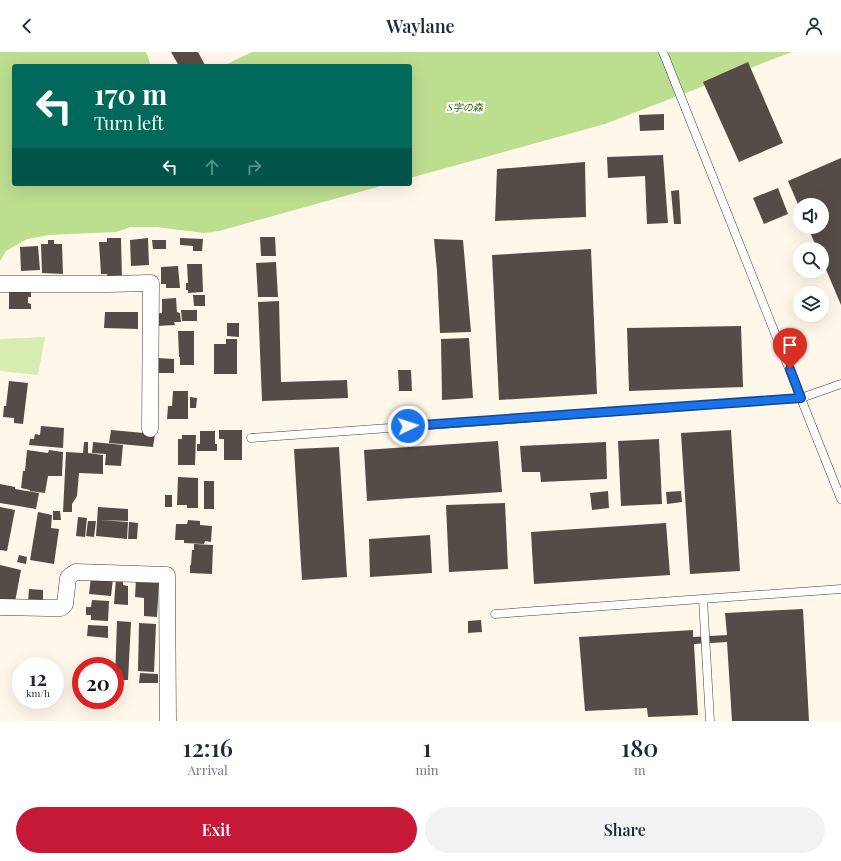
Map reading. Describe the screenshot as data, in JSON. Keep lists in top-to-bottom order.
{
  "parks": ["S字の森"],
  "page": {
    "header": "Waylane",
    "turn": ["170 m", "Turn left"],
    "speed": "12 km/h",
    "limit": "20",
    "eta": [
      "12:16",
      "Arrival",
      "1",
      "min",
      "180",
      "m"
    ],
    "buttons": ["Exit", "Share"]
  }
}
